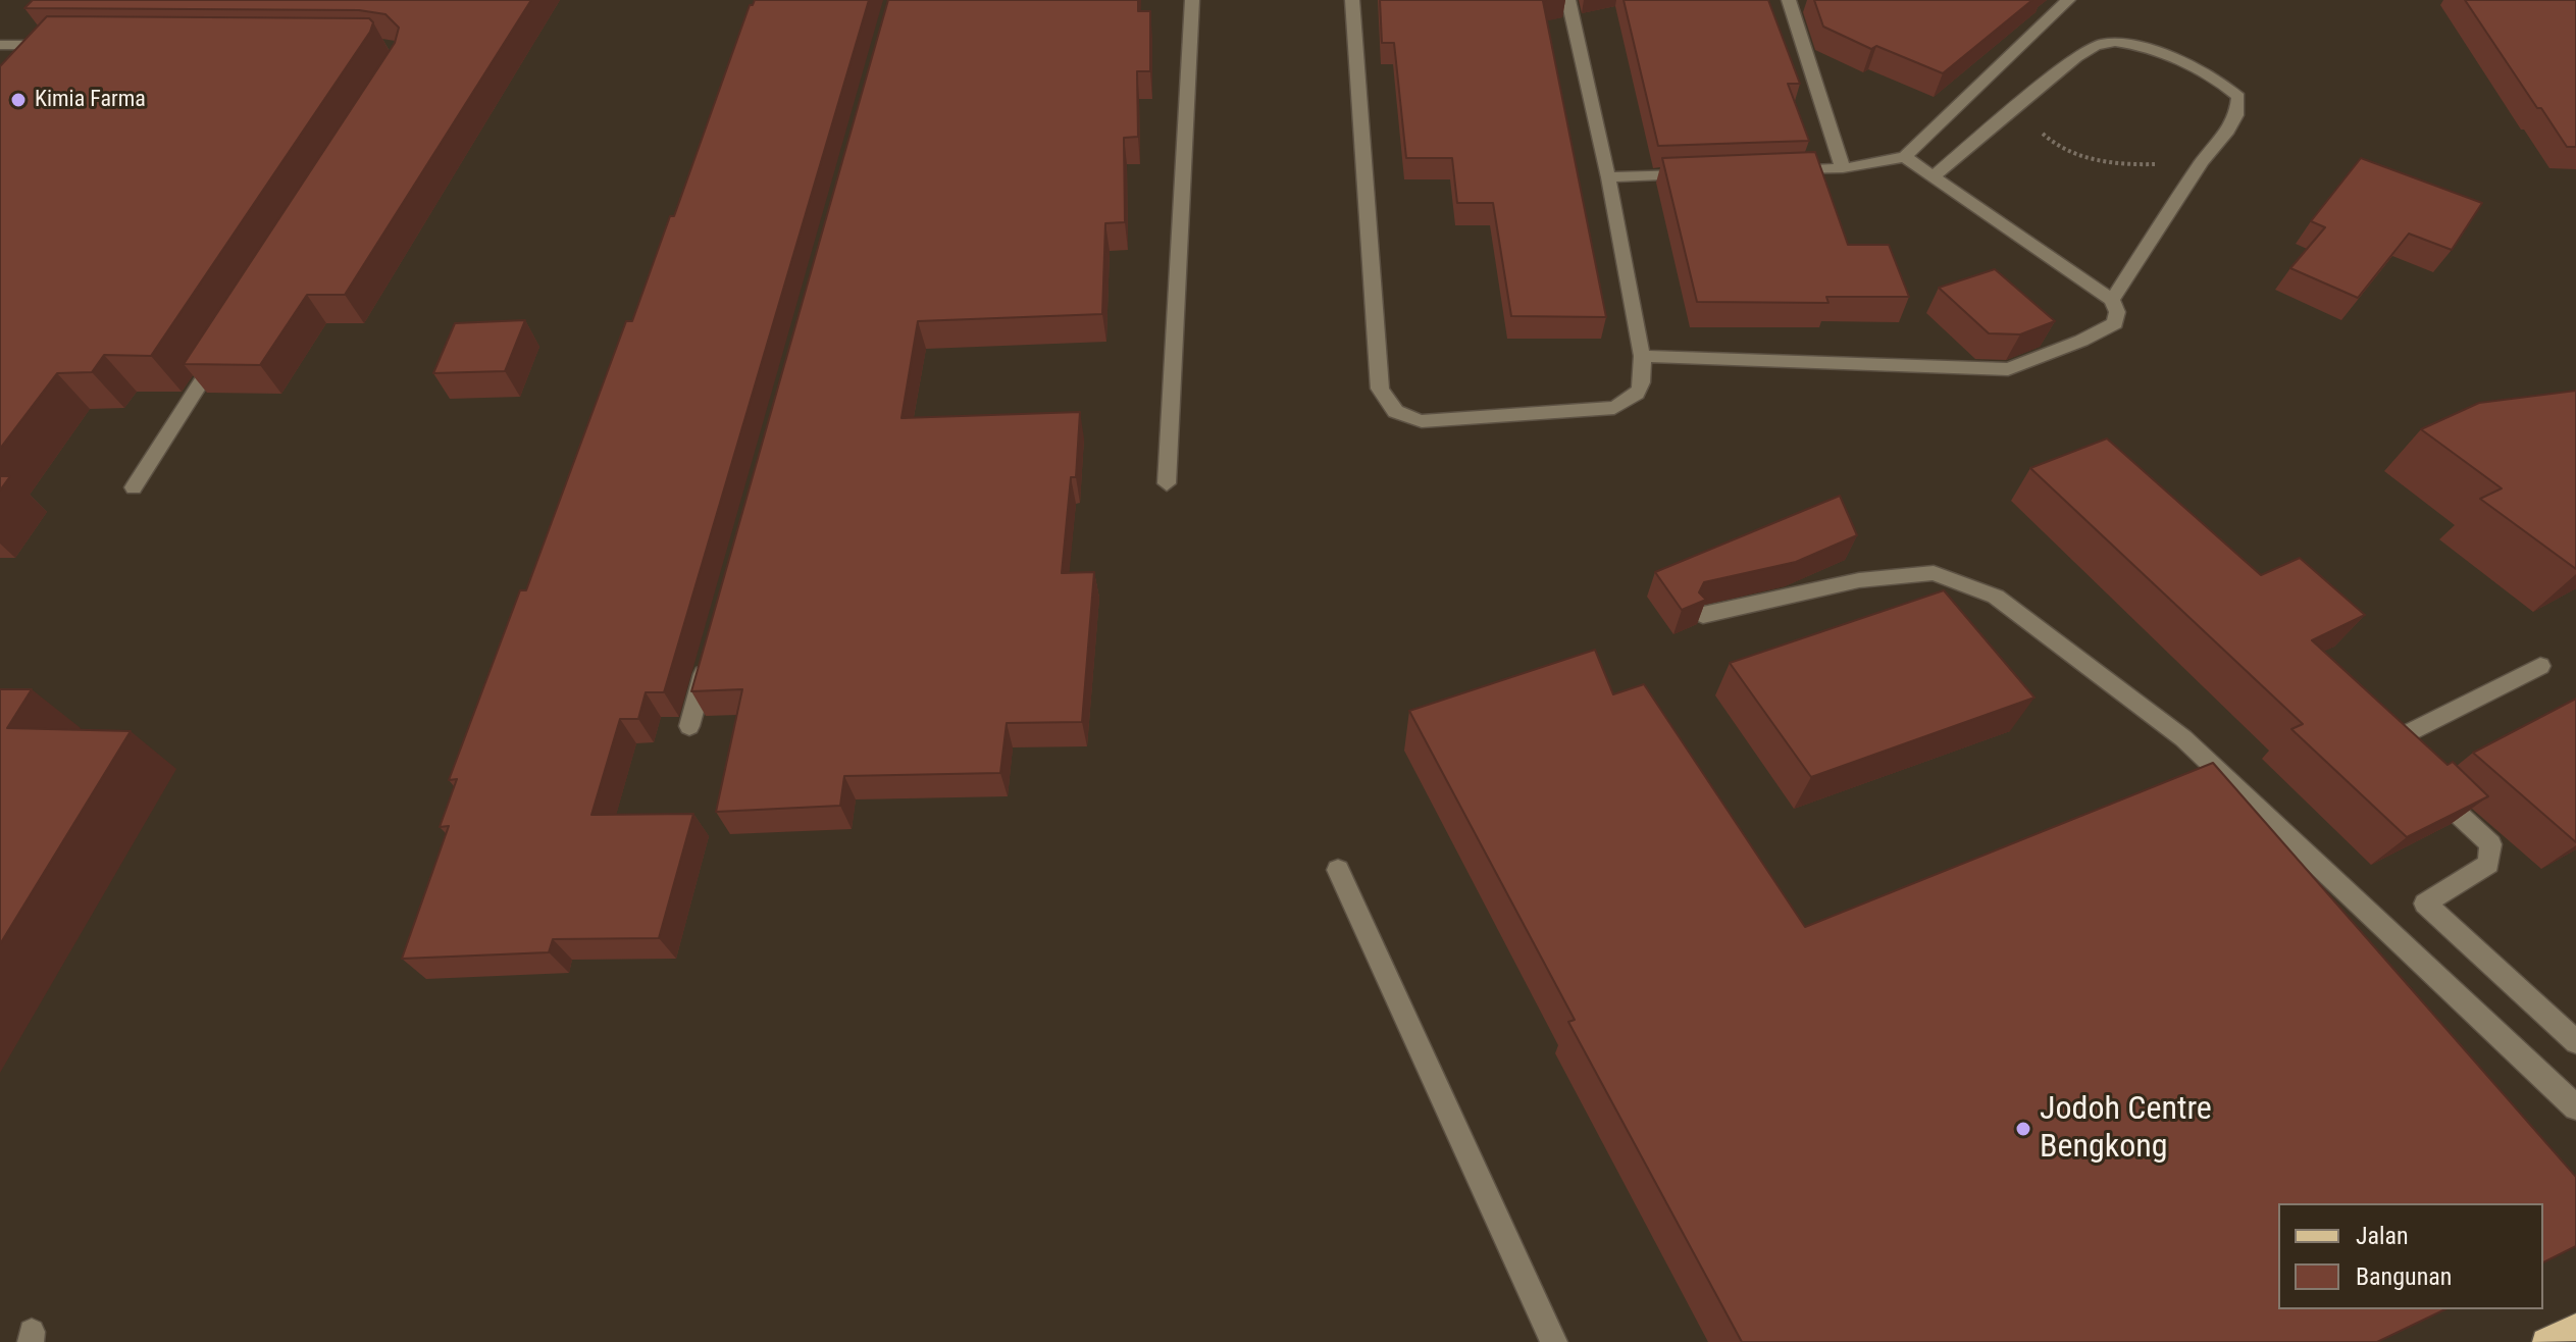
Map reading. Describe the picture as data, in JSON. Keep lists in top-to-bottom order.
{
  "places": ["Kimia Farma", "Jodoh Centre Bengkong"],
  "legend": ["Jalan", "Bangunan"]
}
